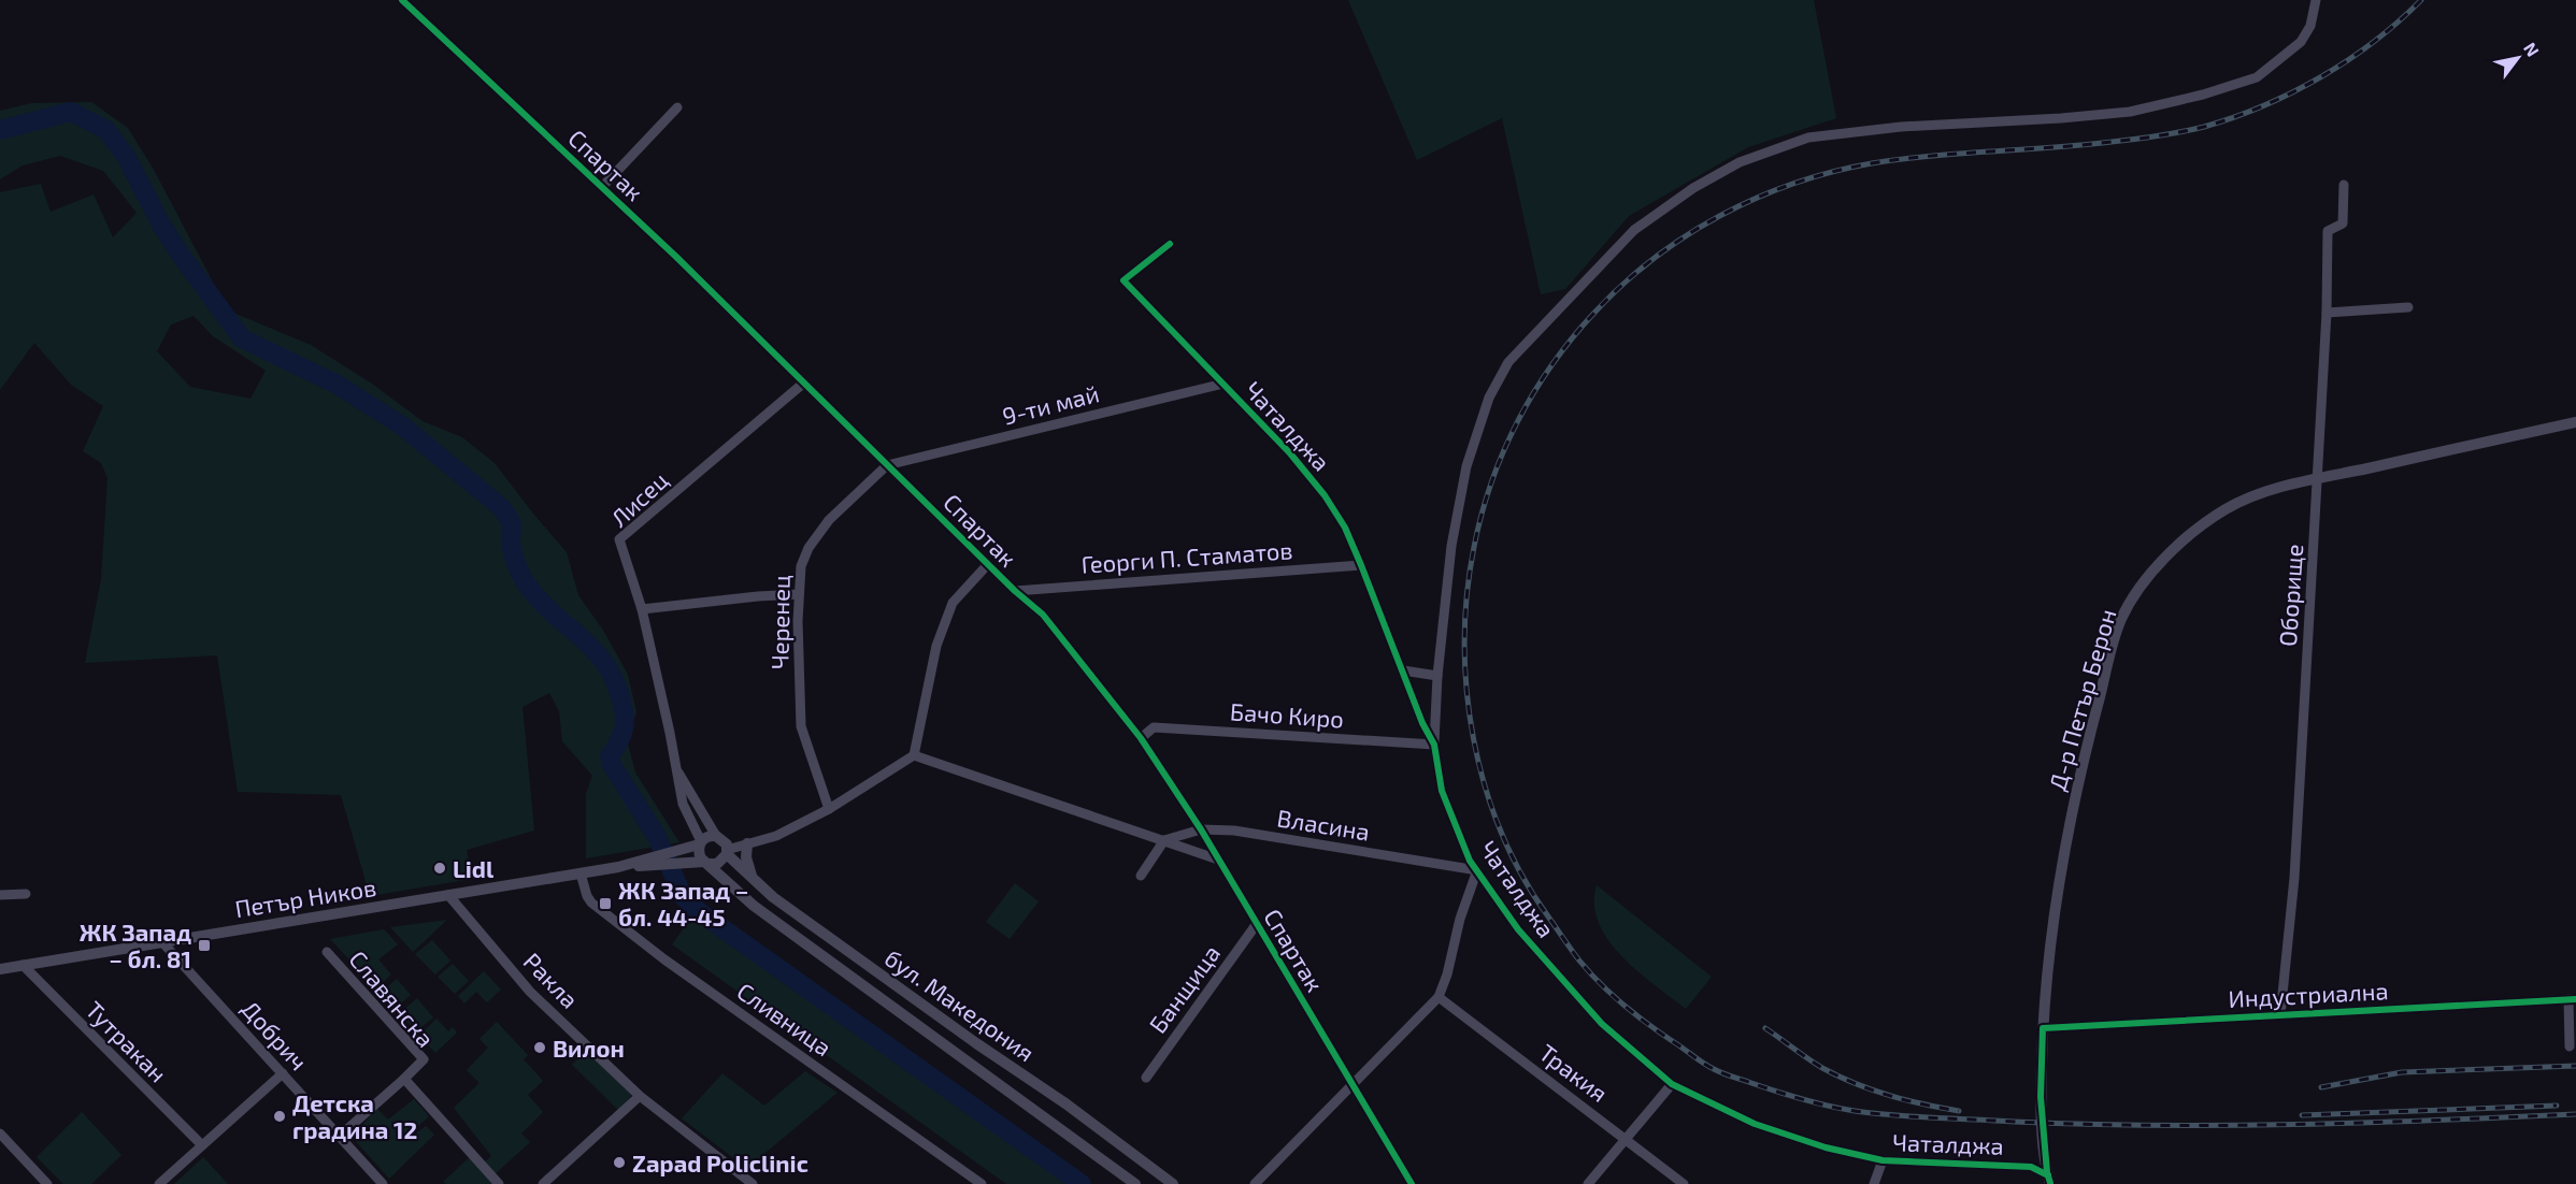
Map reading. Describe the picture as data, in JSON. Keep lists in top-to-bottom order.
{
  "streets": {
    "street": [
      "Спартак",
      "9-ти май",
      "Чаталджа",
      "Лисец",
      "Георги П. Стаматов",
      "Оборище",
      "Черенец",
      "Д-р Петър Берон",
      "Бачо Киро",
      "Власина",
      "Петър Ников",
      "Ракла",
      "Банщица",
      "Индустриална",
      "Славянска",
      "бул. Македония",
      "Сливница",
      "Добрич",
      "Тутракан",
      "Тракия"
    ]
  },
  "crossings": [
    ["Спартак", "9-ти май"],
    ["Спартак", "Лисец"],
    ["Спартак", "Георги П. Стаматов"],
    ["Спартак", "Черенец"],
    ["Спартак", "Бачо Киро"],
    ["Спартак", "Власина"],
    ["Спартак", "Банщица"],
    ["9-ти май", "Чаталджа"],
    ["9-ти май", "Черенец"],
    ["Чаталджа", "Георги П. Стаматов"],
    ["Чаталджа", "Д-р Петър Берон"],
    ["Чаталджа", "Бачо Киро"],
    ["Чаталджа", "Власина"],
    ["Лисец", "бул. Македония"],
    ["Оборище", "Д-р Петър Берон"],
    ["Оборище", "Индустриална"],
    ["Д-р Петър Берон", "Индустриална"],
    ["Петър Ников", "Ракла"],
    ["Петър Ников", "Сливница"],
    ["Петър Ников", "Добрич"],
    ["Петър Ников", "Тутракан"]
  ],
  "places": {
    "other": [
      "Lidl",
      "Вилон",
      "Детска градина 12",
      "Zapad Policlinic"
    ],
    "transit": ["ЖК Запад – бл. 44-45", "ЖК Запад – бл. 81"]
  },
  "north": "top right"
}
